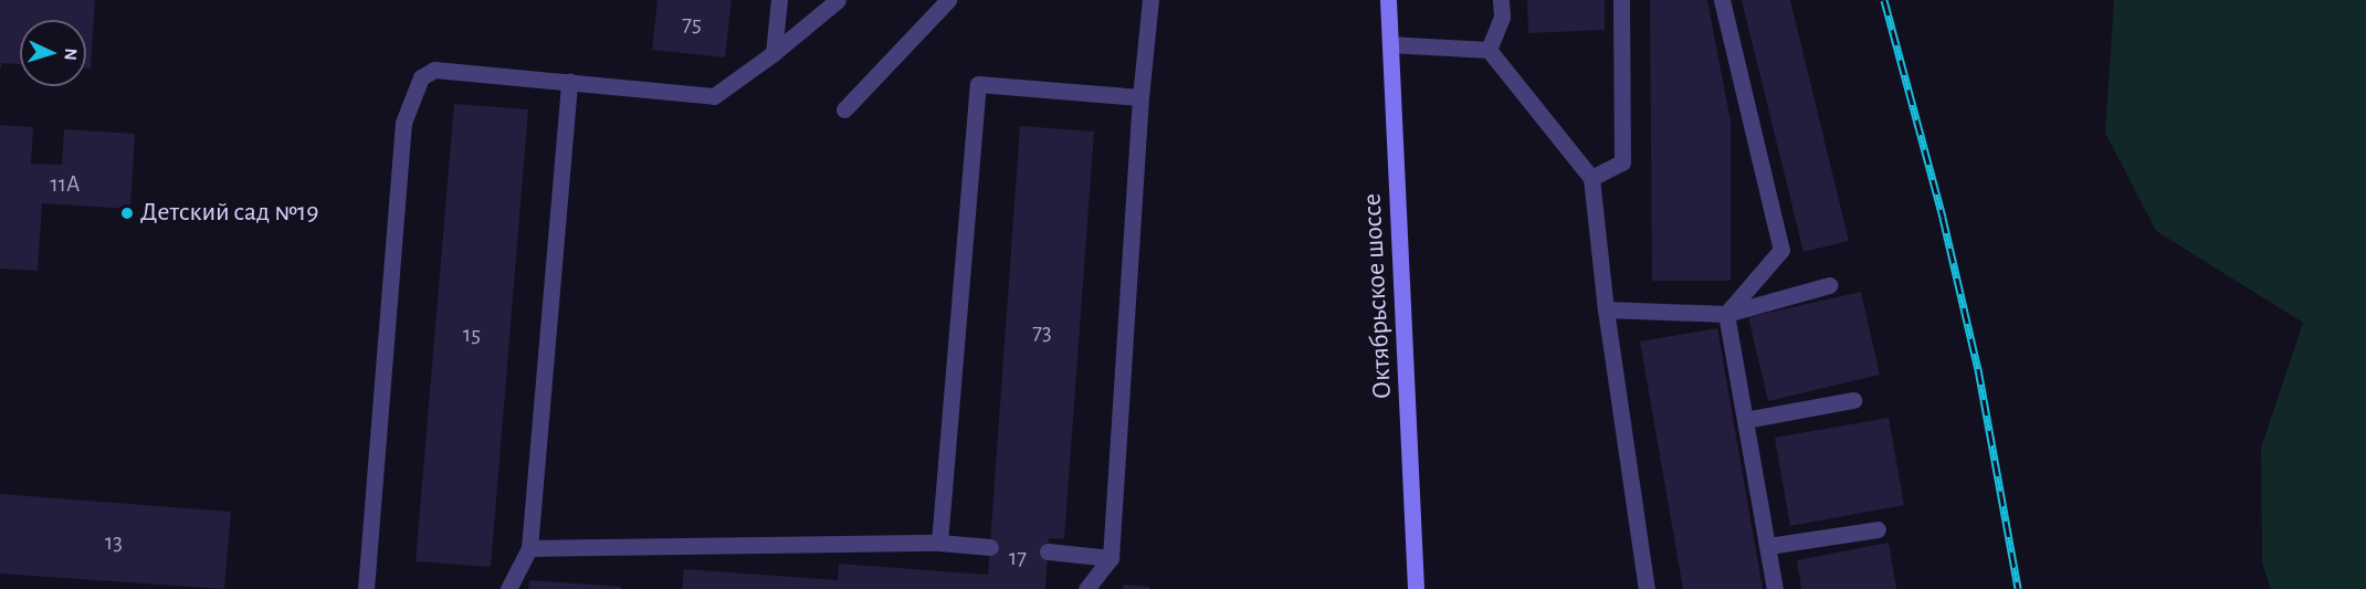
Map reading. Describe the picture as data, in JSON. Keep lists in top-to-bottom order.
{
  "streets": {
    "main road": ["Октябрьское шоссе"]
  },
  "places": ["Детский сад №19"],
  "house_numbers": [
    "75",
    "11А",
    "73",
    "15",
    "13",
    "17"
  ],
  "north": "right"
}
